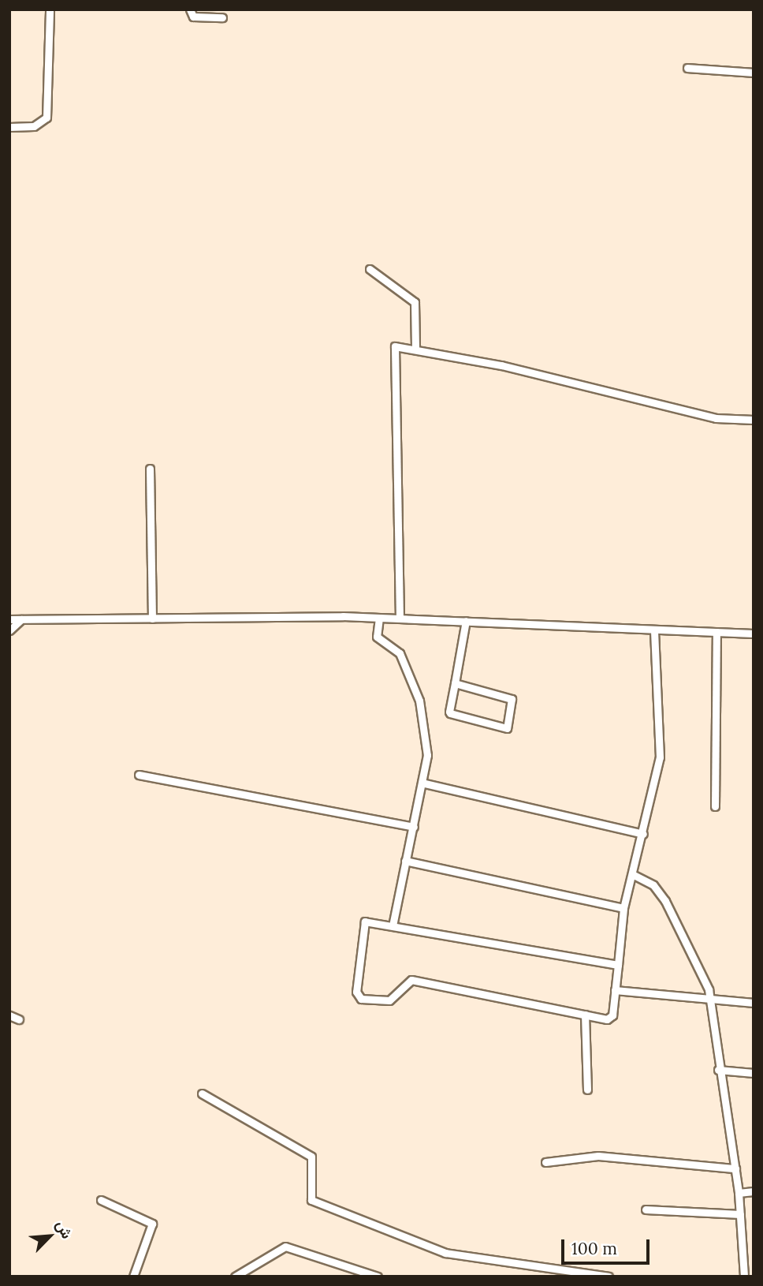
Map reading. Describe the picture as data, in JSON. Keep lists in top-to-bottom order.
{
  "scale_bar": "100 m",
  "north": "top right"
}
